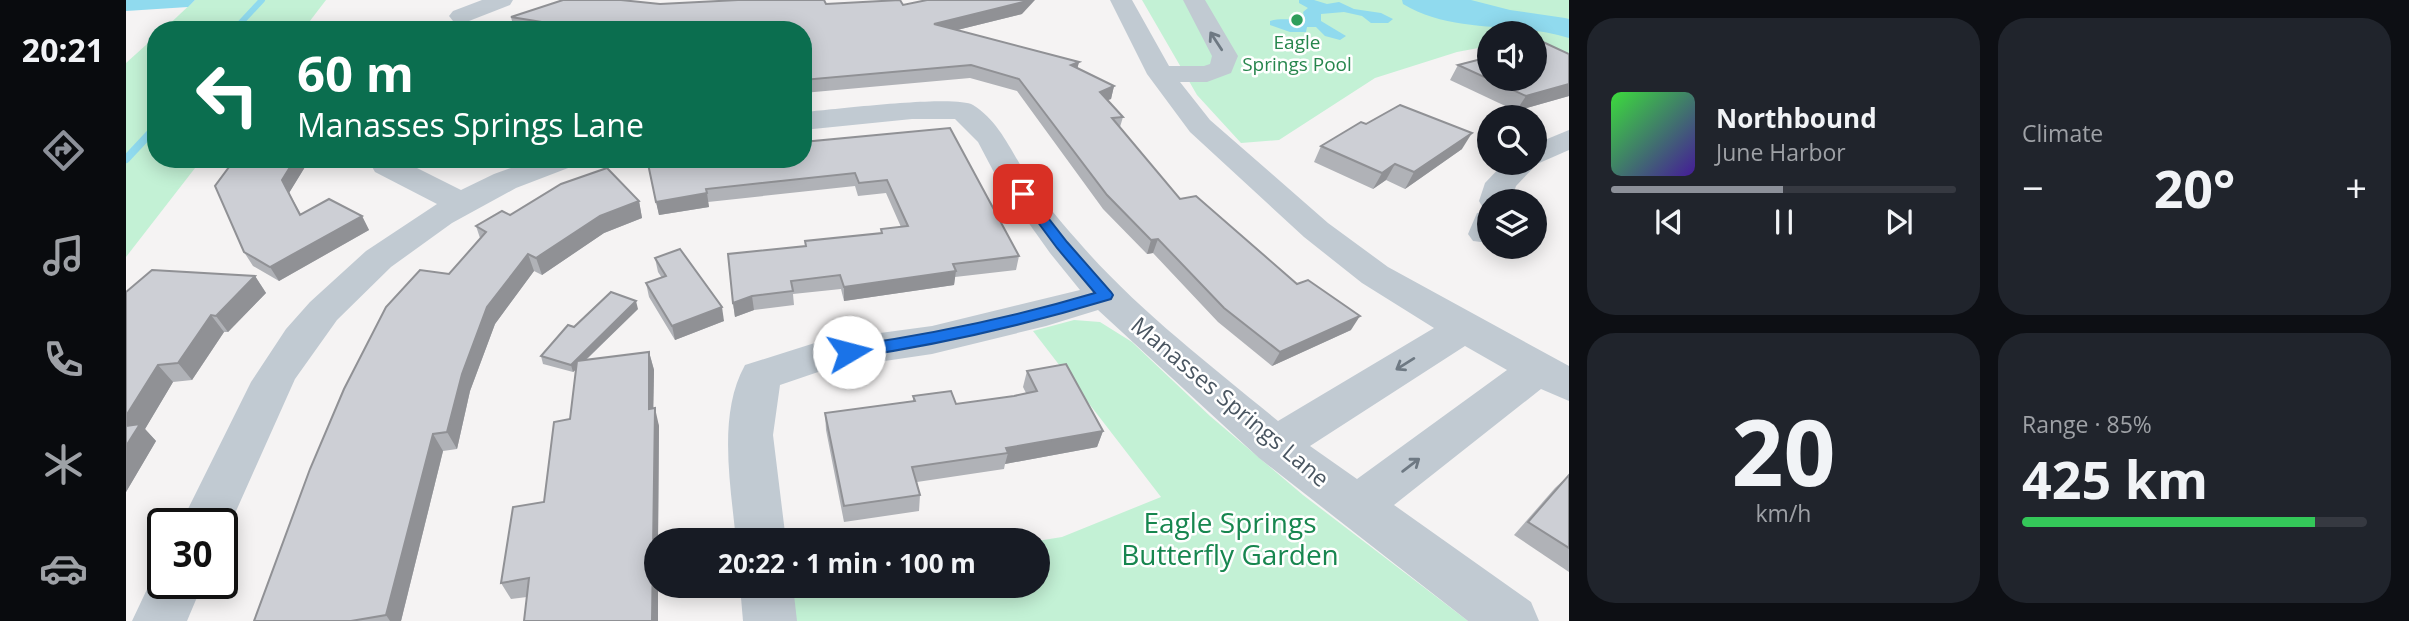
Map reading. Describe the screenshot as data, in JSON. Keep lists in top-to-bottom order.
{
  "streets": {
    "street": ["Manasses Springs Lane"]
  },
  "parks": ["Eagle Springs Butterfly Garden"],
  "places": ["Eagle Springs Pool"],
  "page": {
    "tabs": "20:21",
    "tile": [
      "Climate",
      ["20", "km/h"],
      ["Range · 85%", "425 km"]
    ],
    "turn": ["60 m", "Manasses Springs Lane"],
    "song": ["Northbound", "June Harbor"],
    "heat": ["−", "20°", "+"],
    "limit": "30",
    "trip": "20:22 · 1 min · 100 m"
  }
}
